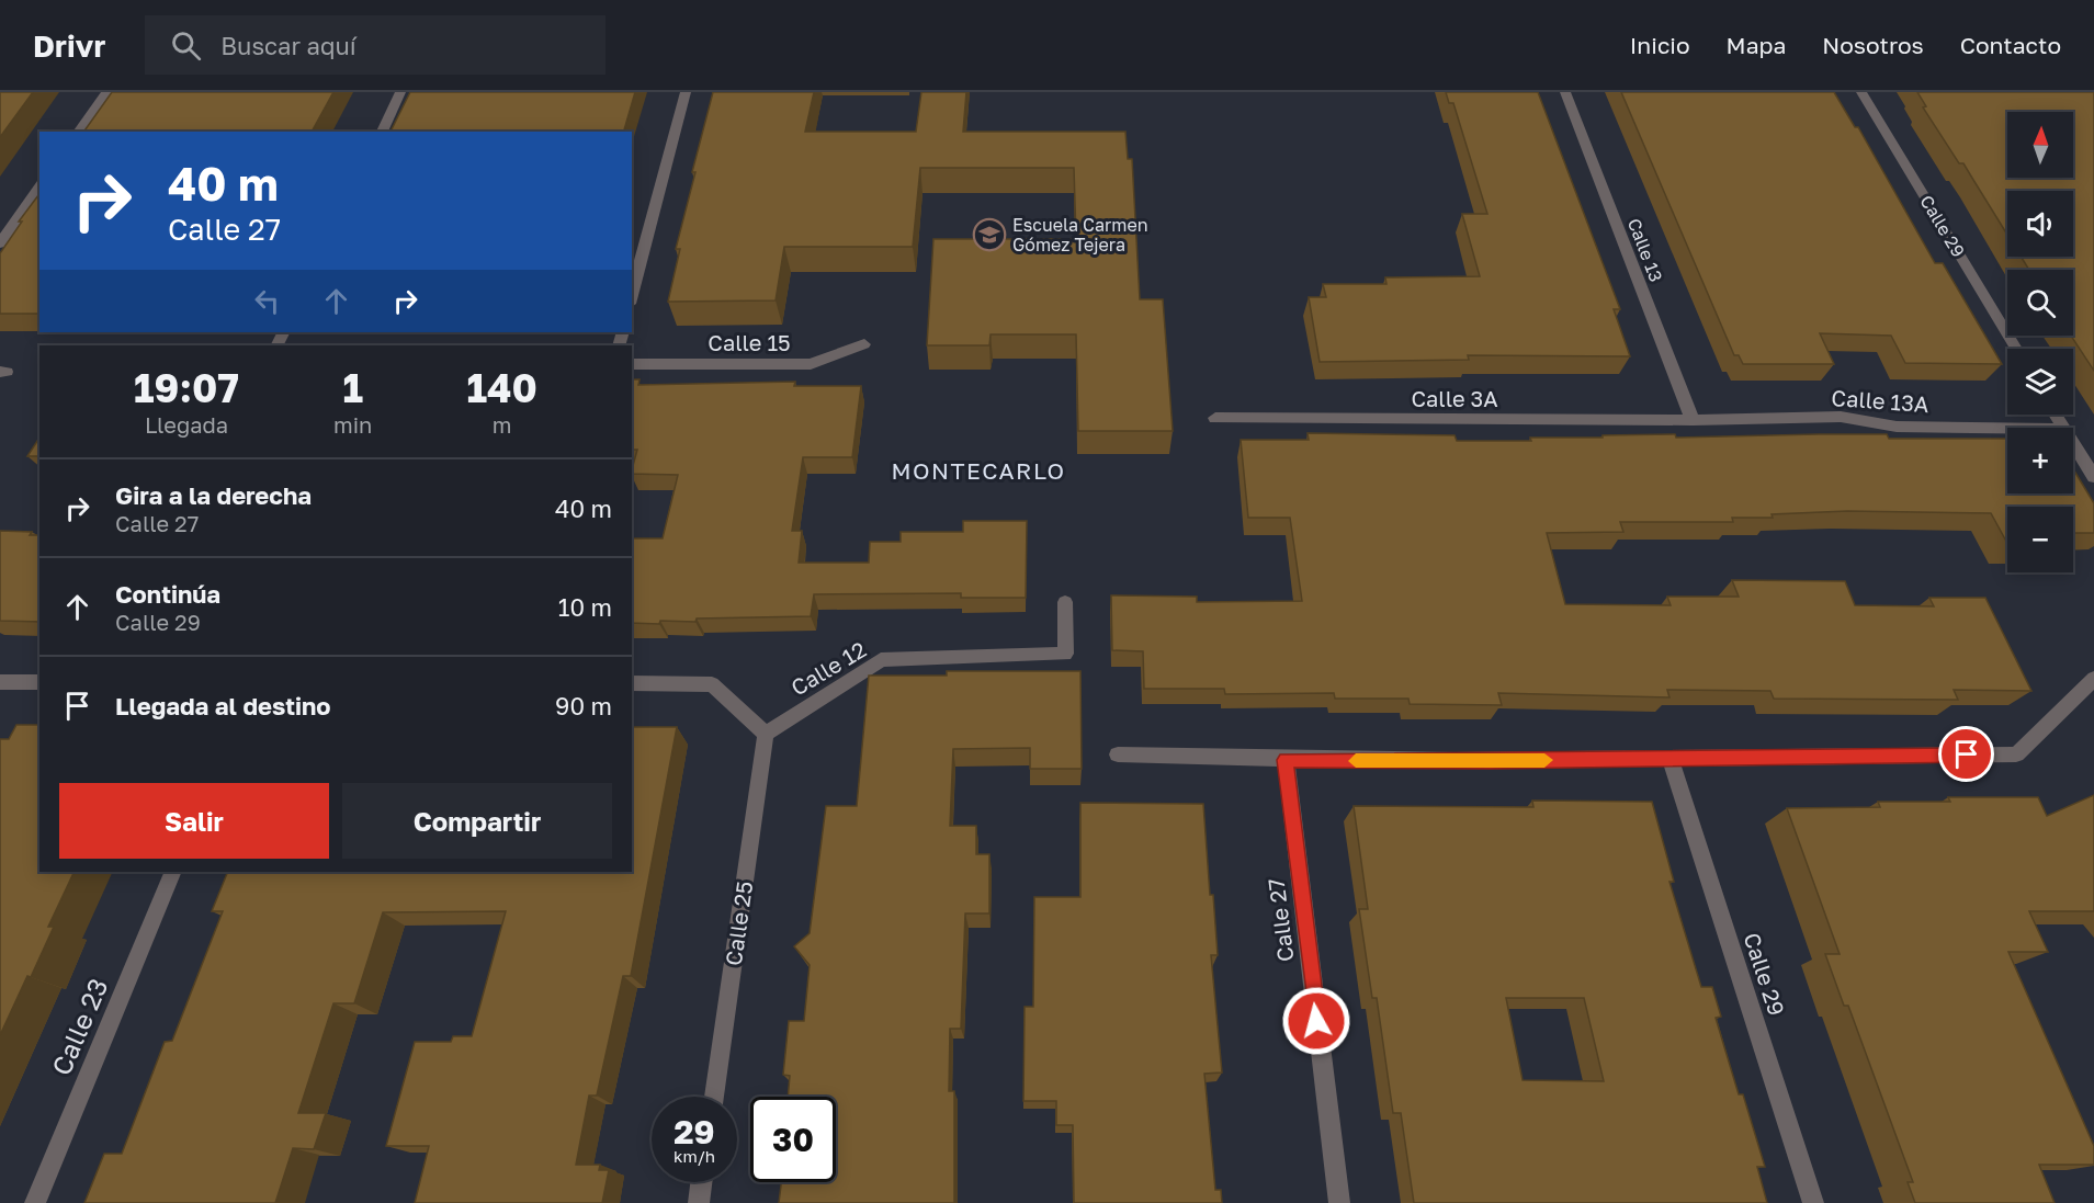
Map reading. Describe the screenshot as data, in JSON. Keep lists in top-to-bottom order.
{
  "streets": {
    "street": [
      "Calle 29",
      "Calle 13",
      "Calle 15",
      "Calle 3A",
      "Calle 13A",
      "Calle 12",
      "Calle 27",
      "Calle 25",
      "Calle 23"
    ]
  },
  "crossings": [
    ["Calle 13", "Calle 3A"],
    ["Calle 13", "Calle 13A"],
    ["Calle 3A", "Calle 13A"],
    ["Calle 12", "Calle 25"]
  ],
  "districts": ["MONTECARLO"],
  "places": {
    "school or university": ["Escuela Carmen Gómez Tejera"]
  },
  "north": "top",
  "page": {
    "header": "Drivr",
    "search": "Buscar aquí",
    "nav": [
      "Inicio",
      "Mapa",
      "Nosotros",
      "Contacto"
    ],
    "map_buttons": ["+", "−"],
    "turn": ["40 m", "Calle 27"],
    "eta": [
      "19:07",
      "Llegada",
      "1",
      "min",
      "140",
      "m"
    ],
    "list": [
      {
        "name": "Gira a la derecha",
        "note": "Calle 27",
        "value": "40 m"
      },
      {
        "name": "Continúa",
        "note": "Calle 29",
        "value": "10 m"
      },
      {
        "name": "Llegada al destino",
        "value": "90 m"
      }
    ],
    "buttons": ["Salir", "Compartir"],
    "speed": "29 km/h",
    "limit": "30"
  }
}
